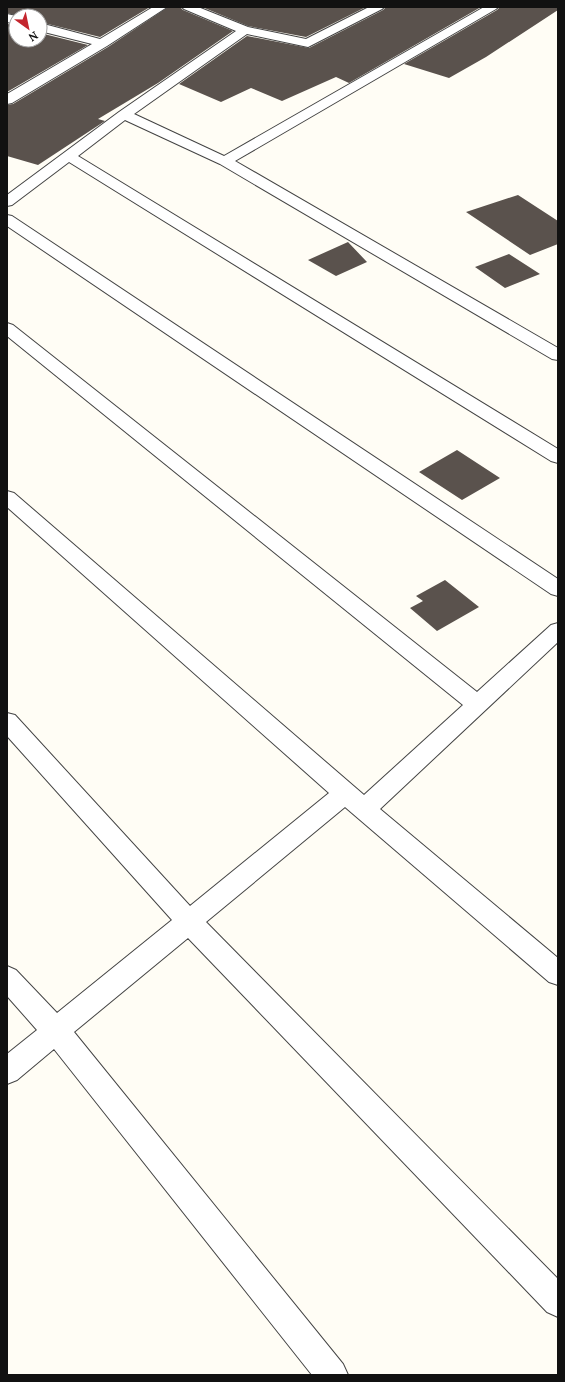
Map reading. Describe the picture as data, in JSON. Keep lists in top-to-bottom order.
{
  "north": "bottom right"
}
